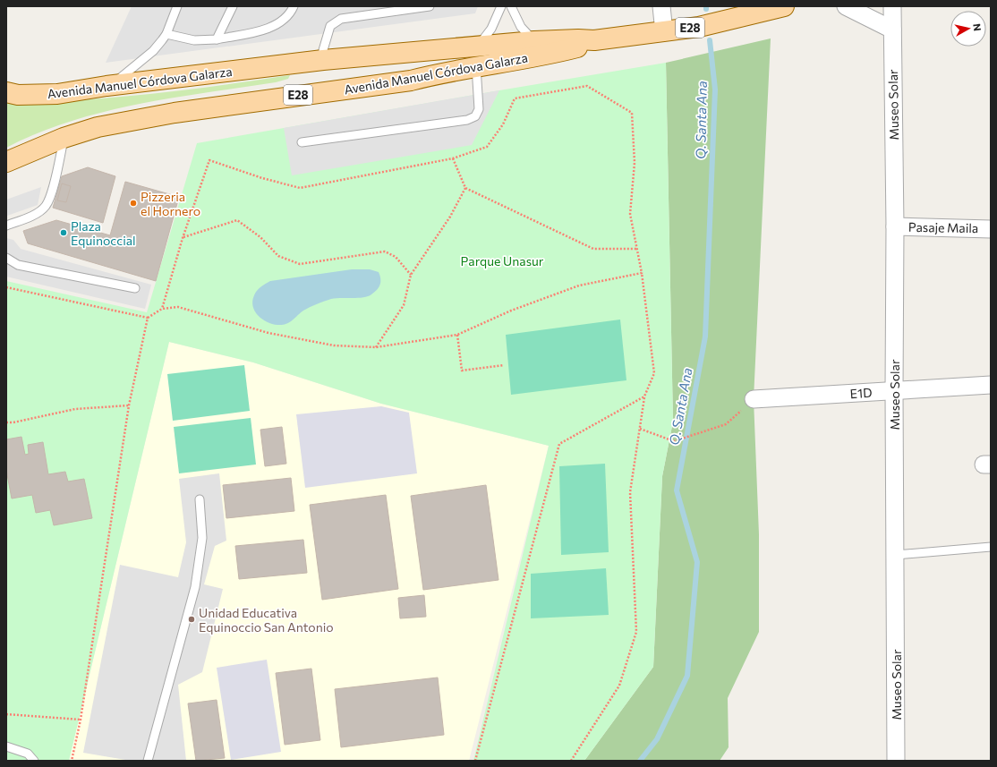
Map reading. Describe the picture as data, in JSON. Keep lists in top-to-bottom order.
{
  "streets": {
    "main road": ["E28", "Avenida Manuel Córdova Galarza"],
    "street": ["Museo Solar", "Pasaje Maila", "E1D"]
  },
  "crossings": [
    ["Museo Solar", "Pasaje Maila"],
    ["Museo Solar", "E1D"]
  ],
  "water": ["Q. Santa Ana"],
  "parks": ["Parque Unasur"],
  "places": ["Pizzeria el Hornero", "Plaza Equinoccial", "Unidad Educativa Equinoccio San Antonio"],
  "north": "right"
}
